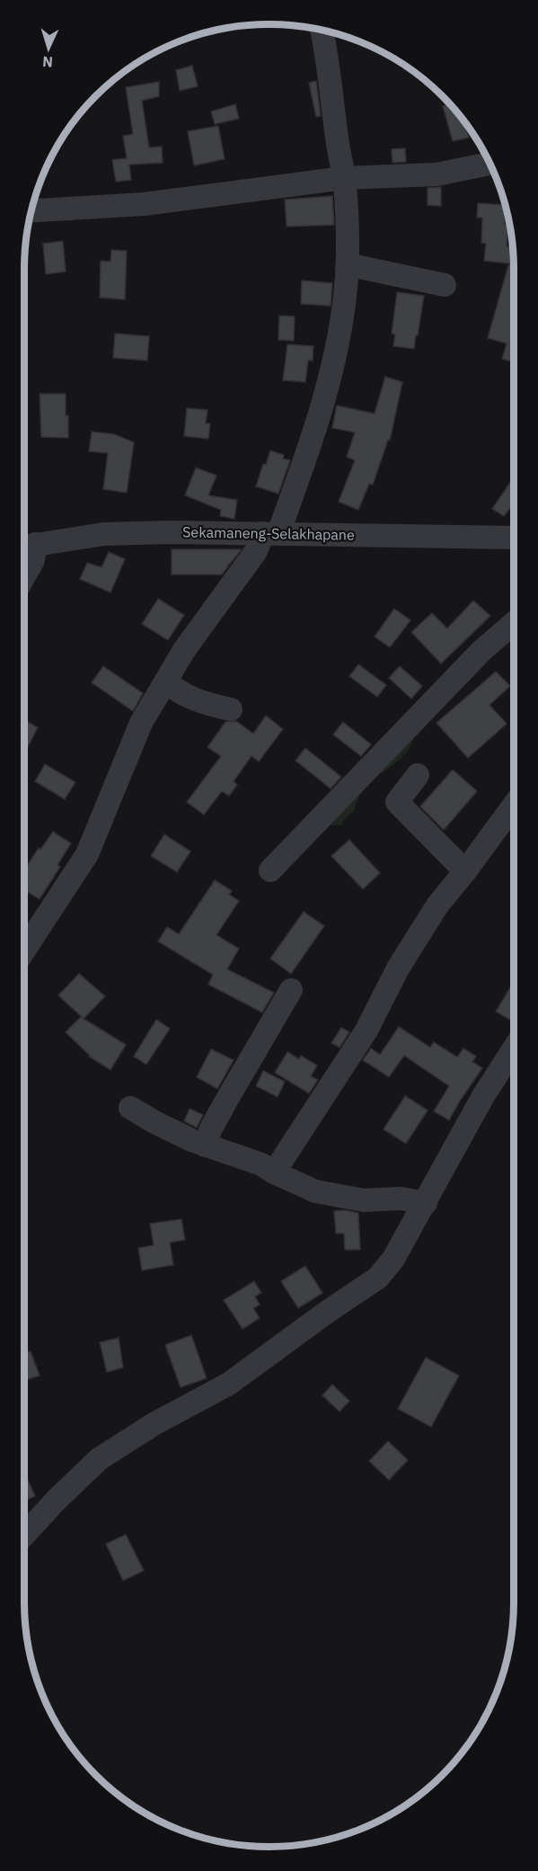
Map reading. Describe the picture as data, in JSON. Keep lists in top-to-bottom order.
{
  "streets": {
    "street": ["Sekamaneng-Selakhapane"]
  },
  "north": "bottom"
}
